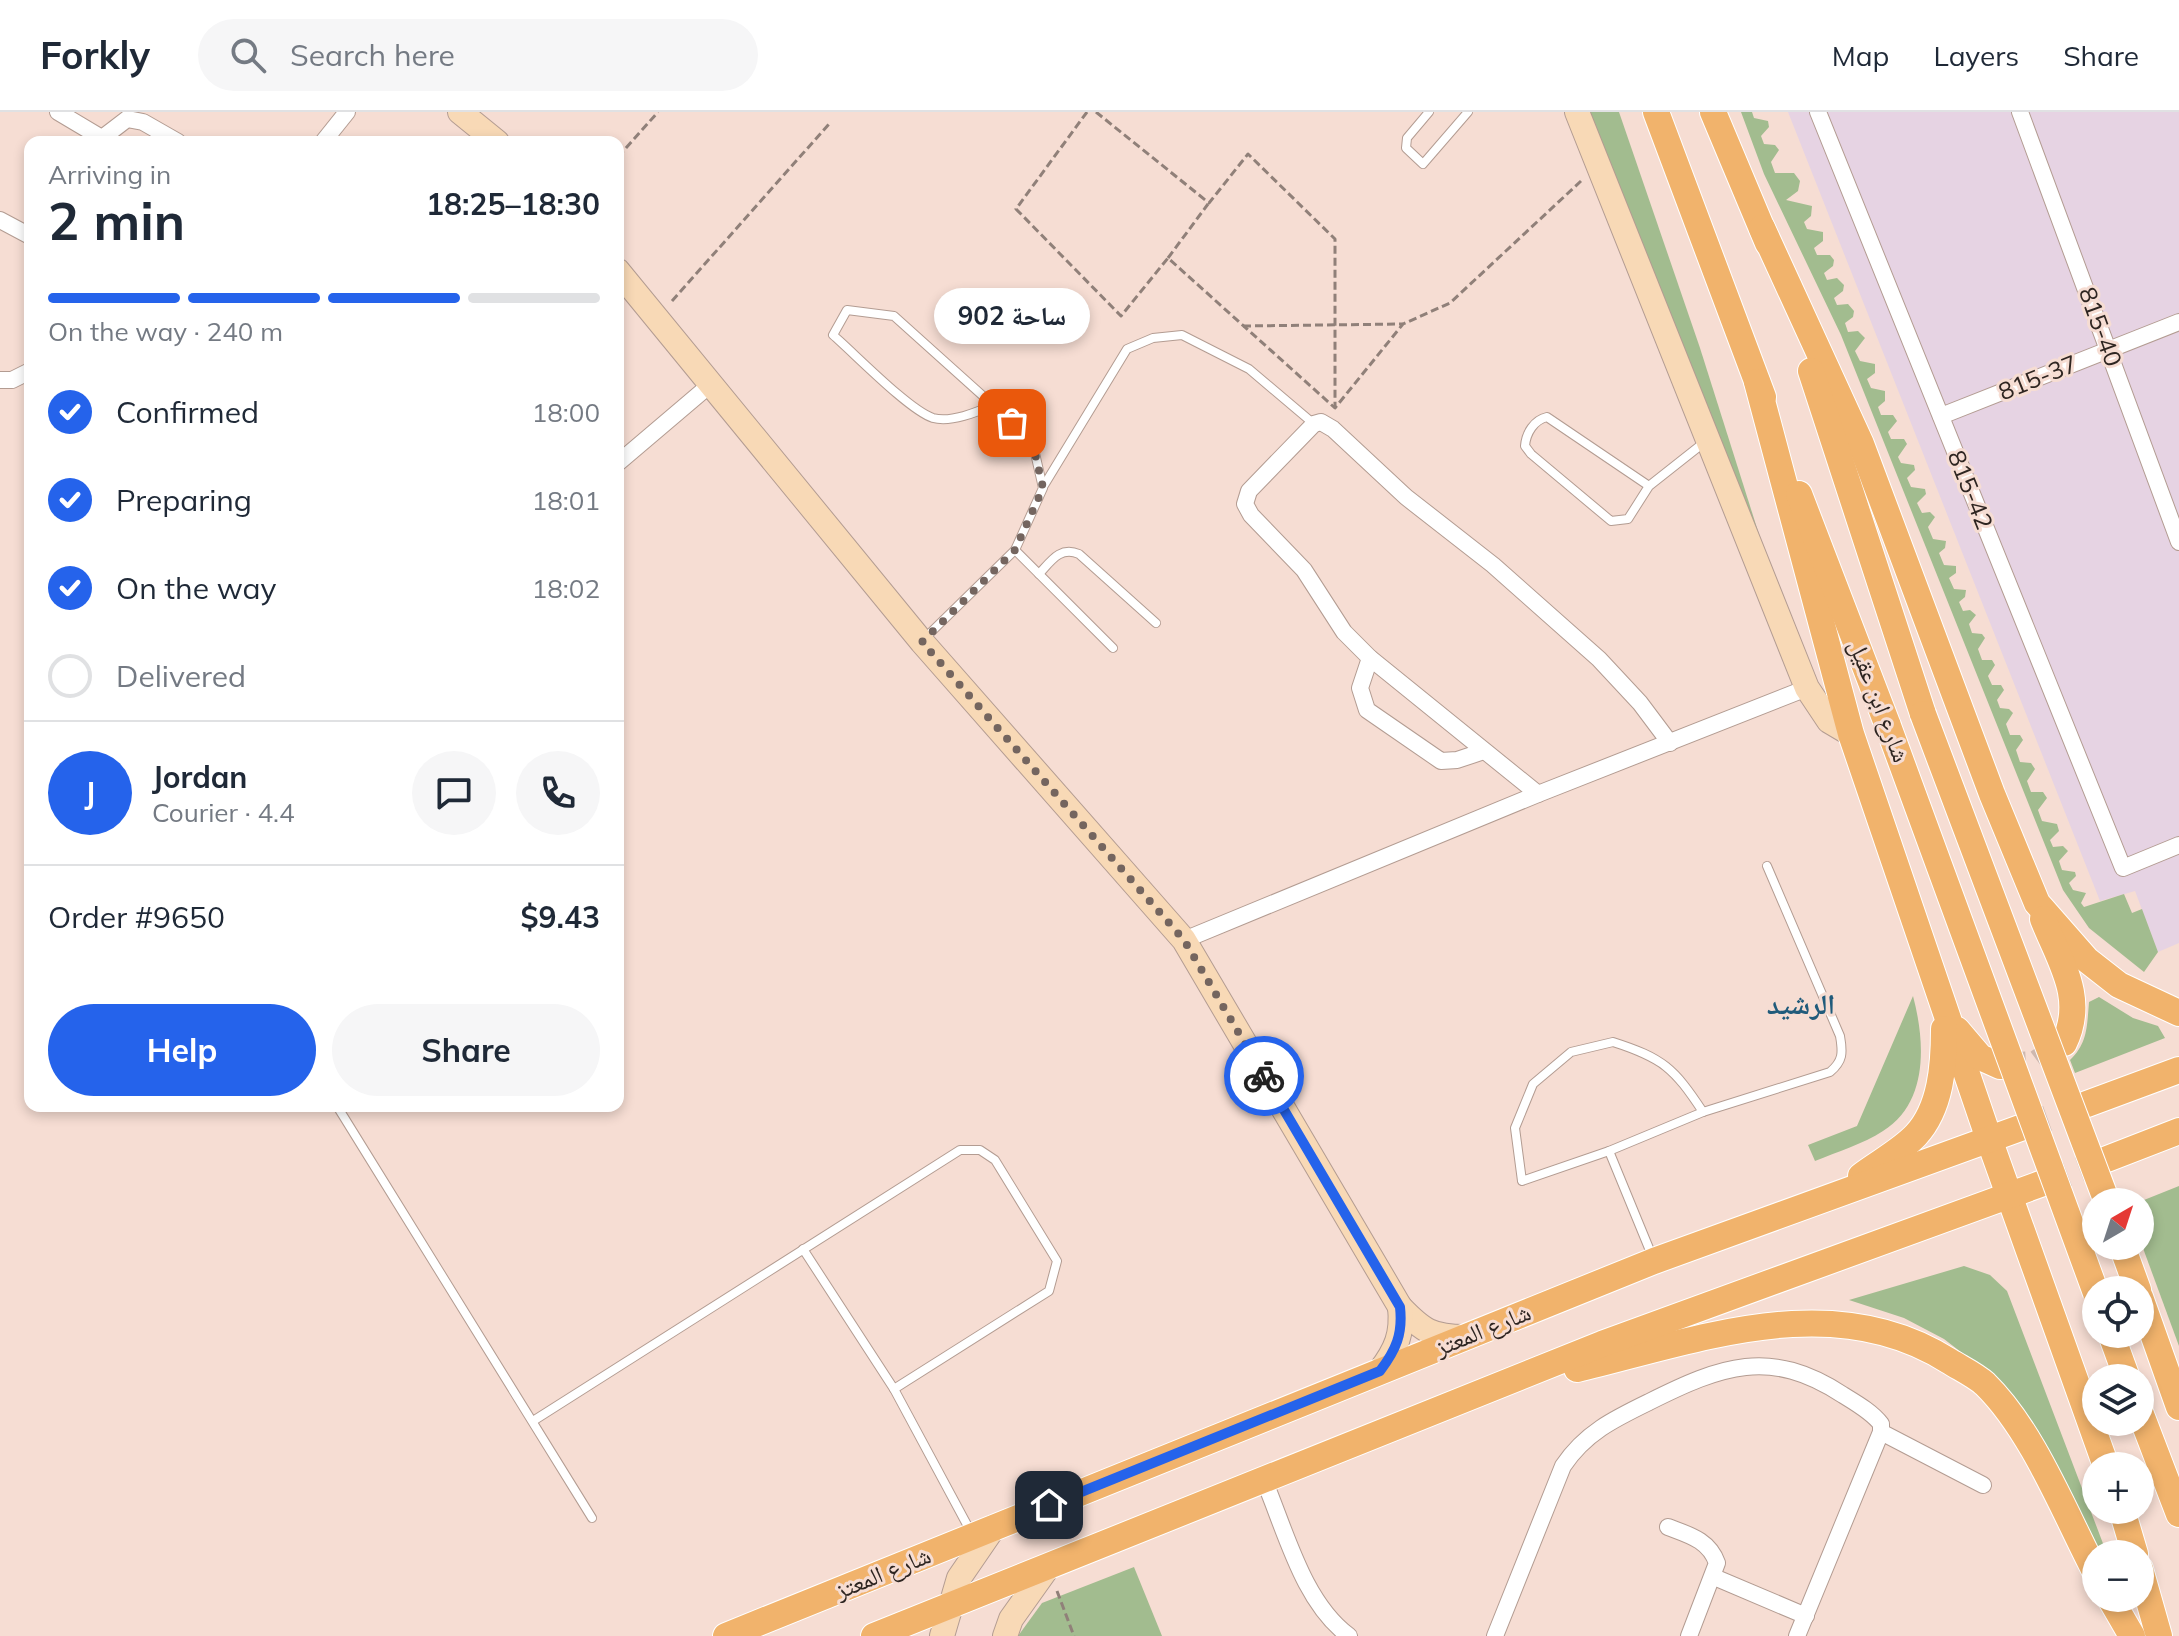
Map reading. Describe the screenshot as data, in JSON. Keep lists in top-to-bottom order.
{
  "streets": {
    "main road": ["شارع ابن عقيل", "شارع المعتز"],
    "street": ["815-40", "815-37", "815-42"]
  },
  "crossings": [
    ["815-40", "815-37"],
    ["815-37", "815-42"]
  ],
  "districts": ["الرشيد"],
  "places": ["ساحة 902"],
  "north": "top right",
  "page": {
    "header": "Forkly",
    "search": "Search here",
    "nav": ["Map", "Layers", "Share"],
    "heading": ["2 min", "Arriving in", "18:25–18:30"],
    "panel": [
      "Jordan",
      "Courier · 4.4",
      "Order #9650",
      "$9.43"
    ],
    "bar": "On the way · 240 m",
    "bubble": "ساحة 902",
    "list": [
      ["Confirmed", "18:00"],
      ["Preparing", "18:01"],
      ["On the way", "18:02"],
      "Delivered"
    ],
    "round": "J",
    "buttons": ["Help", "Share"],
    "map_buttons": ["+", "−"]
  }
}
